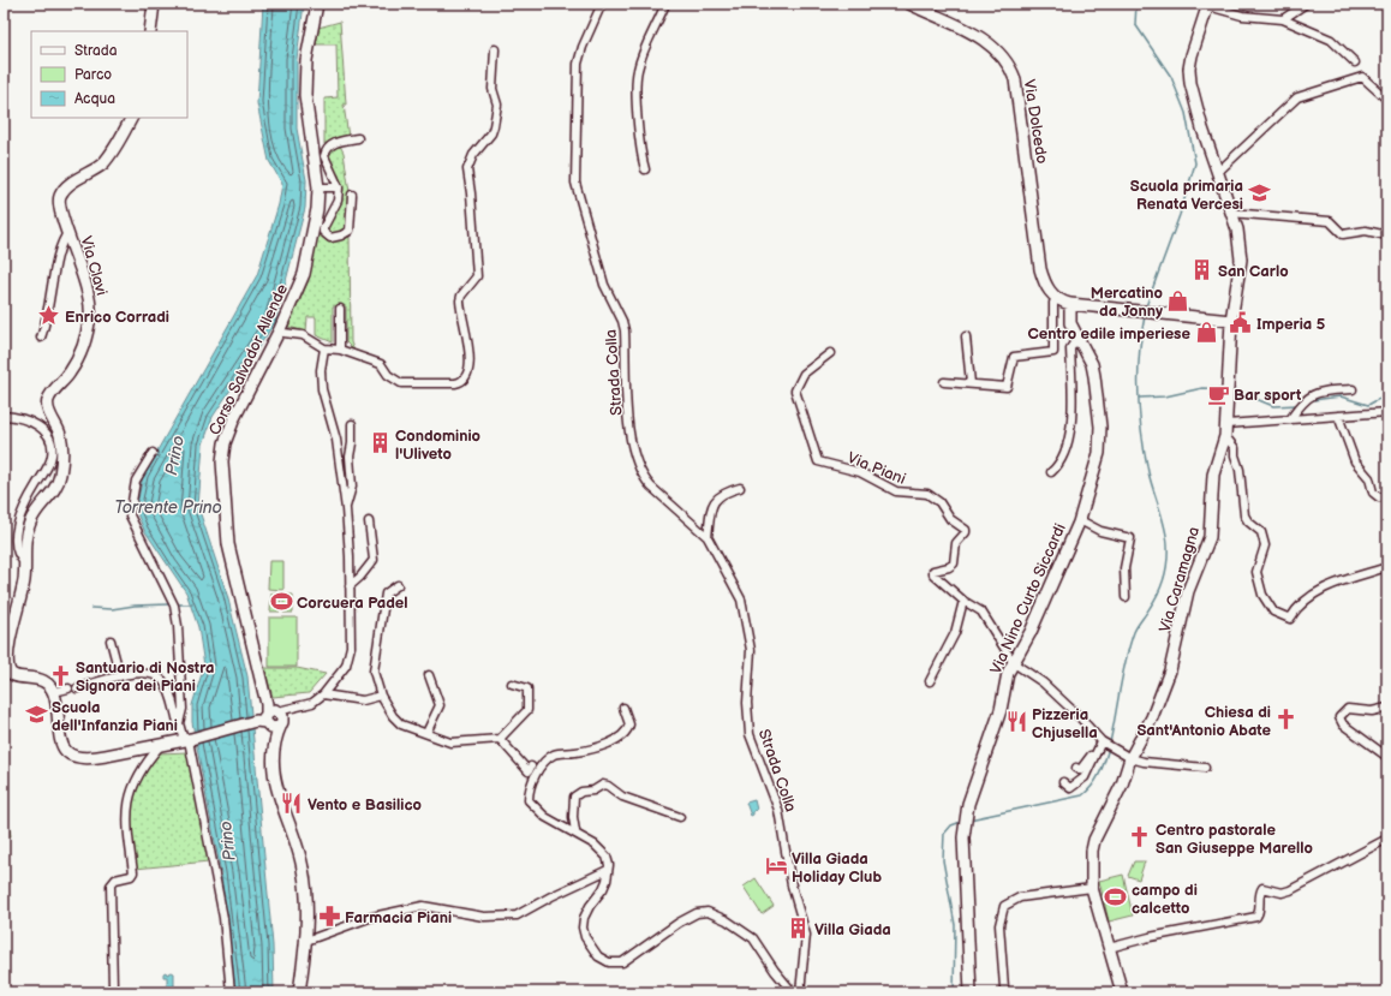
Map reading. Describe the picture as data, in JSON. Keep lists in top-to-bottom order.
{
  "streets": {
    "main road": [
      "Via Dolcedo",
      "Via Clavi",
      "Corso Salvador Allende",
      "Via Caramagna",
      "Via Nino Curto Siccardi"
    ],
    "street": ["Strada Colla", "Via Piani"]
  },
  "crossings": [
    ["Via Piani", "Via Caramagna"],
    ["Via Piani", "Via Nino Curto Siccardi"]
  ],
  "water": ["Prino", "Torrente Prino"],
  "places": {
    "school or university": ["Scuola primaria Renata Vercesi", "Scuola dell'Infanzia Piani"],
    "building": ["San Carlo", "Condominio l'Uliveto", "Villa Giada"],
    "shop": ["Mercatino da Jonny", "Centro edile imperiese"],
    "place": ["Enrico Corradi"],
    "public building": ["Imperia 5"],
    "cafe": ["Bar sport"],
    "sports": ["Corcuera Padel", "campo di calcetto"],
    "church": ["Santuario di Nostra Signora dei Piani", "Chiesa di Sant'Antonio Abate", "Centro pastorale San Giuseppe Marello"],
    "restaurant": ["Pizzeria Chjusella", "Vento e Basilico"],
    "hotel": ["Villa Giada Holiday Club"],
    "pharmacy": ["Farmacia Piani"]
  },
  "legend": ["Strada", "Parco", "Acqua"]
}
